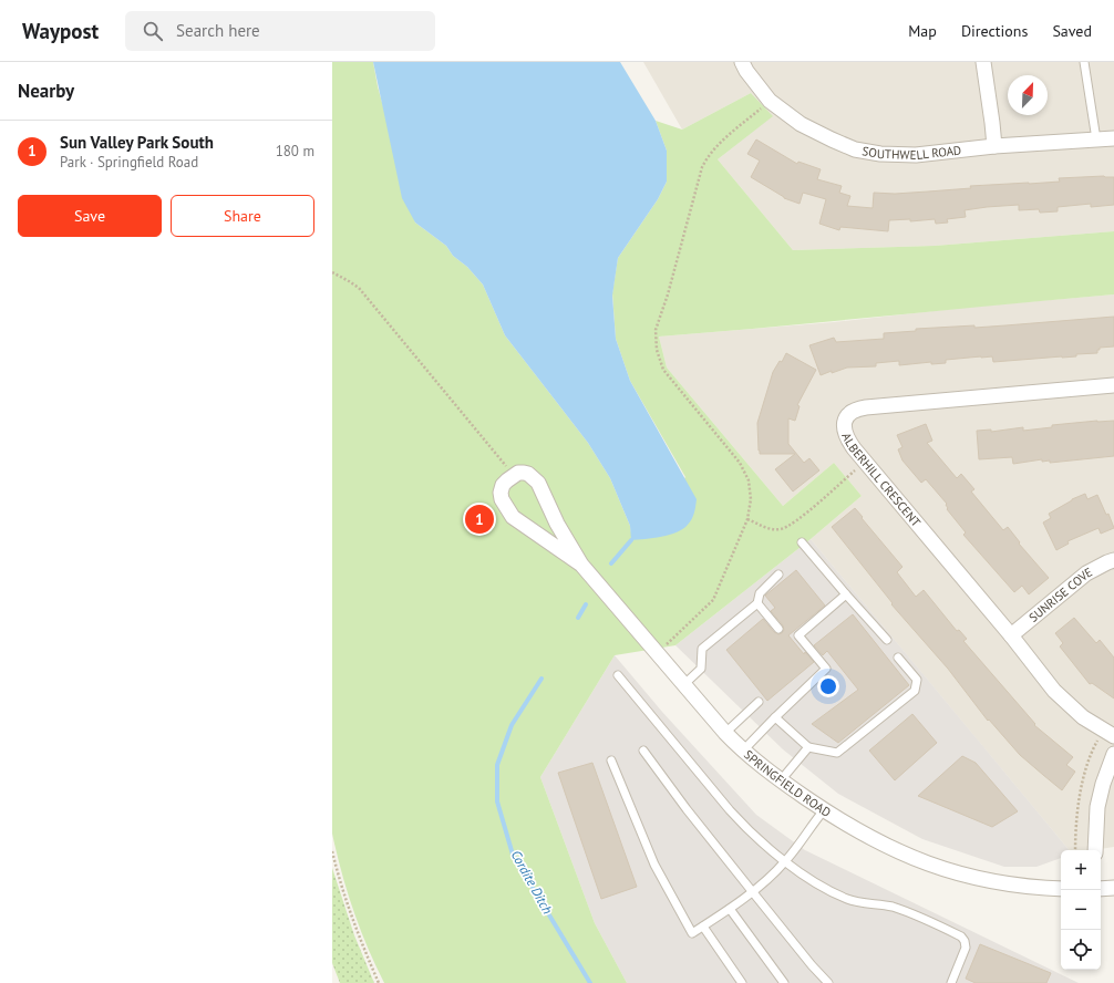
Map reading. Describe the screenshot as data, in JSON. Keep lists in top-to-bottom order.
{
  "streets": {
    "street": [
      "SOUTHWELL ROAD",
      "ALBERHILL CRESCENT",
      "SUNRISE COVE",
      "SPRINGFIELD ROAD"
    ]
  },
  "crossings": [
    ["ALBERHILL CRESCENT", "SUNRISE COVE"]
  ],
  "water": ["Cordite Ditch"],
  "north": "top right",
  "page": {
    "header": "Waypost",
    "search": "Search here",
    "nav": ["Map", "Directions", "Saved"],
    "heading": "Nearby",
    "list": [
      {
        "mark": "1",
        "name": "Sun Valley Park South",
        "note": "Park · Springfield Road",
        "value": "180 m"
      }
    ],
    "buttons": ["Save", "Share"],
    "pins": "1",
    "map_buttons": ["+", "−"]
  }
}
